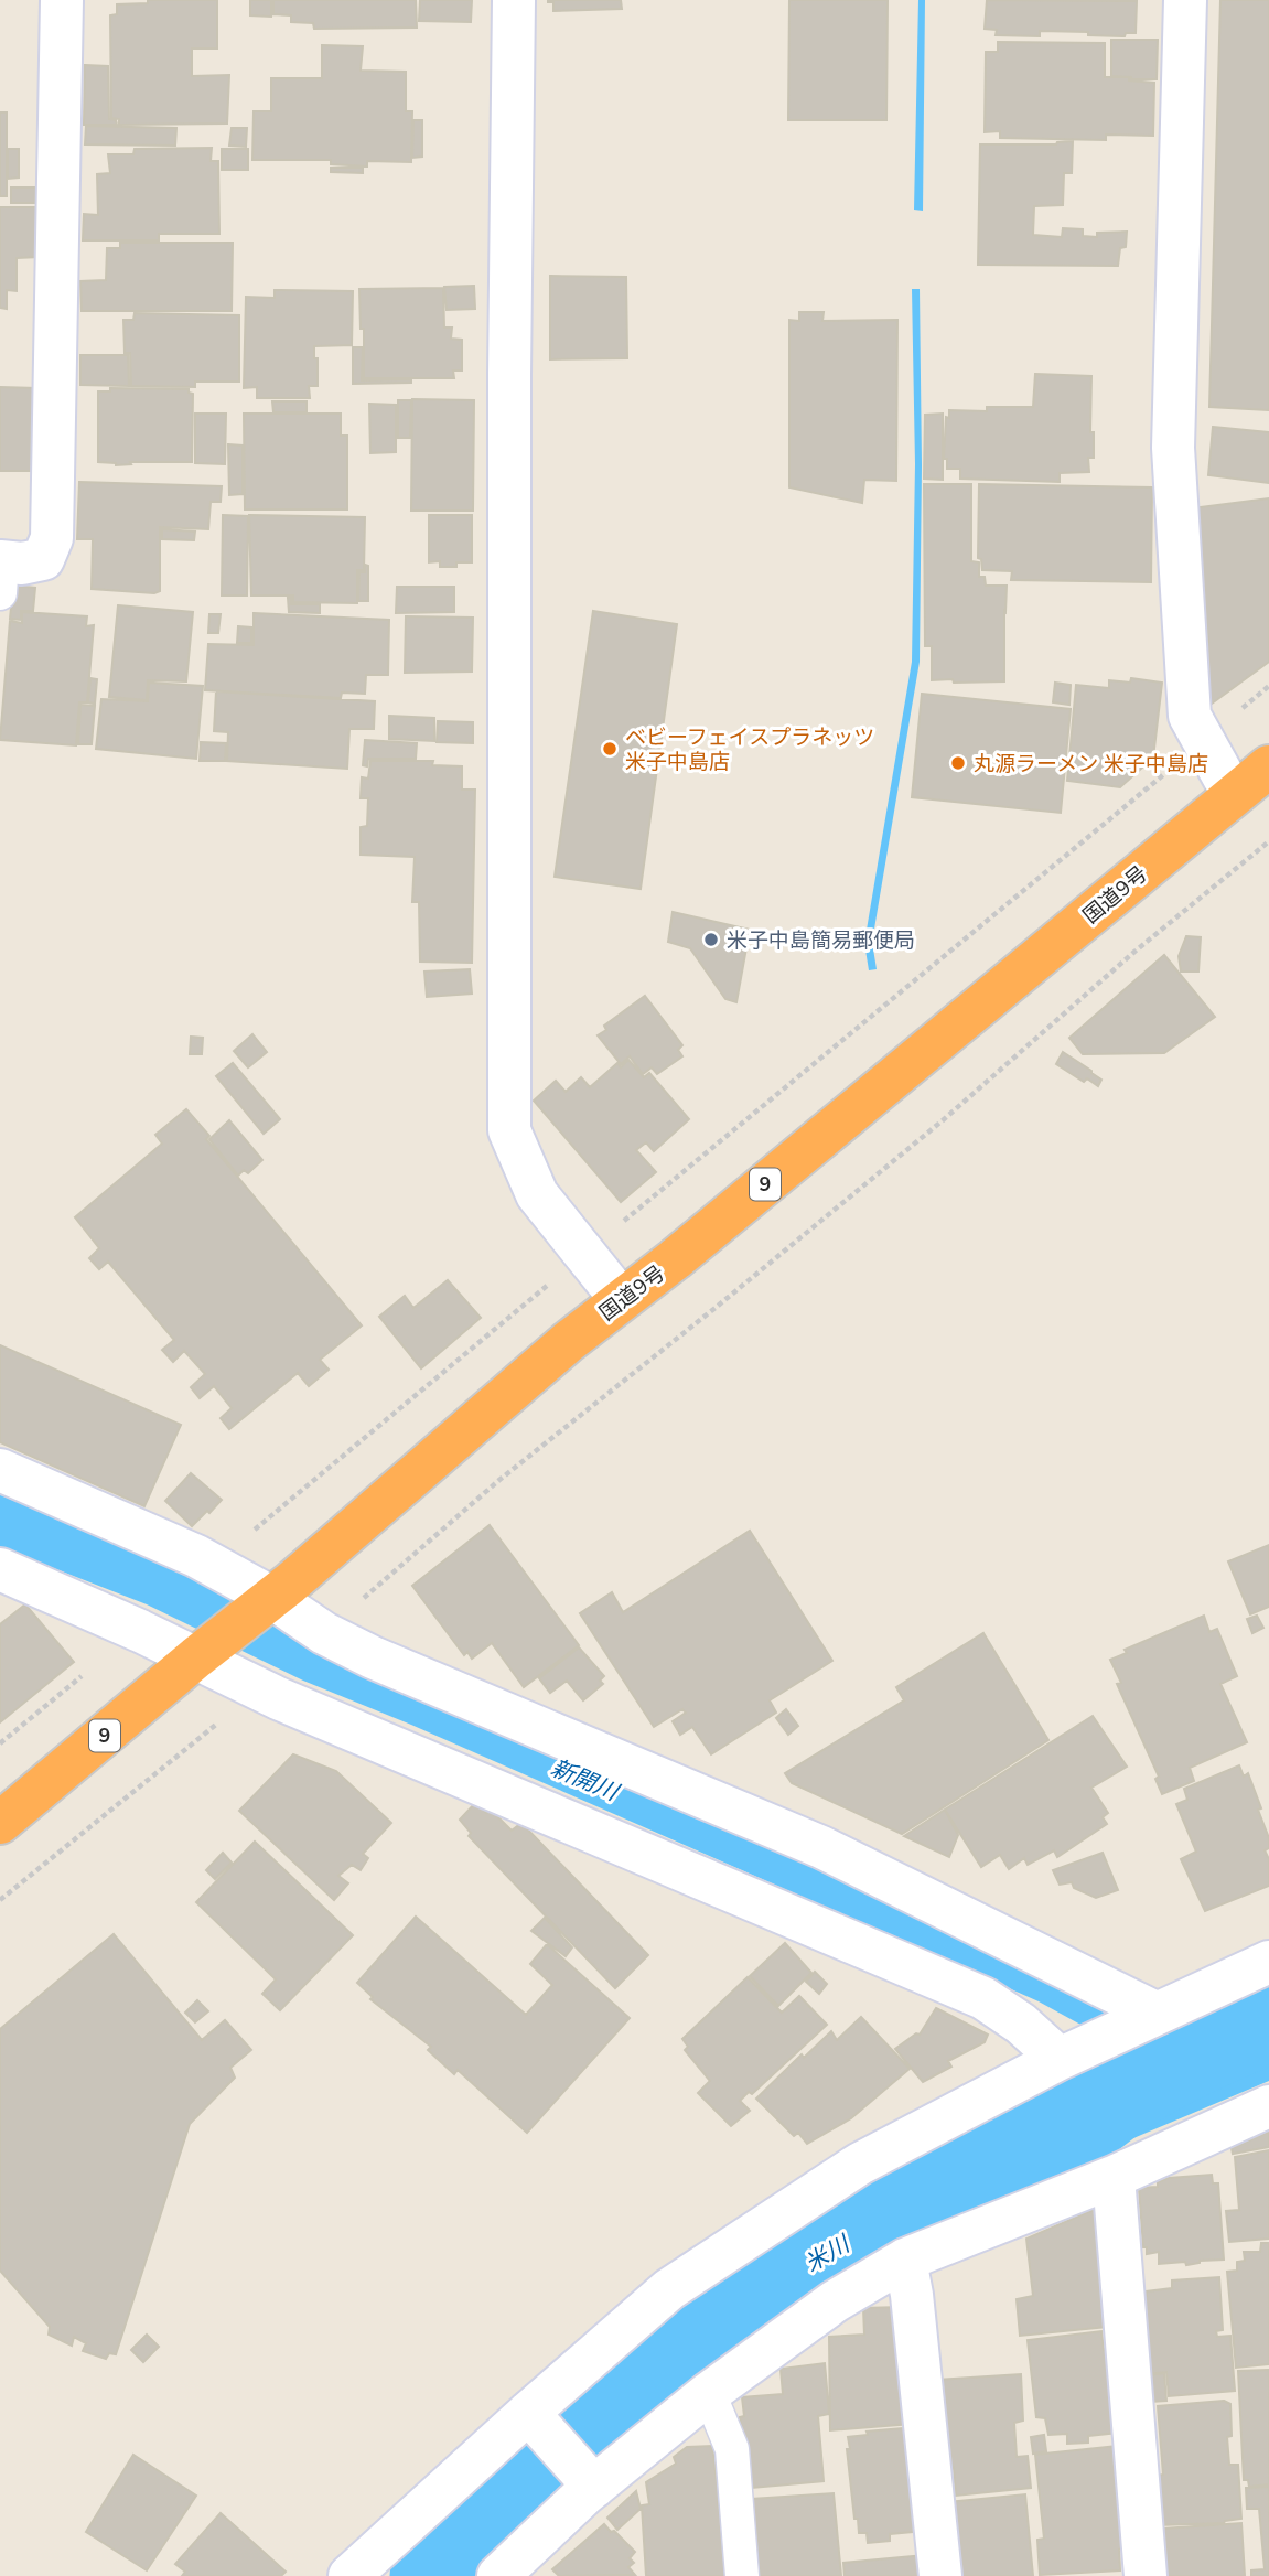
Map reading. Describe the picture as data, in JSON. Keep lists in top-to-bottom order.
{
  "streets": {
    "highway": ["国道9号", "9"]
  },
  "water": ["新開川", "米川"],
  "places": ["ベビーフェイスプラネッツ 米子中島店", "丸源ラーメン 米子中島店", "米子中島簡易郵便局"]
}
